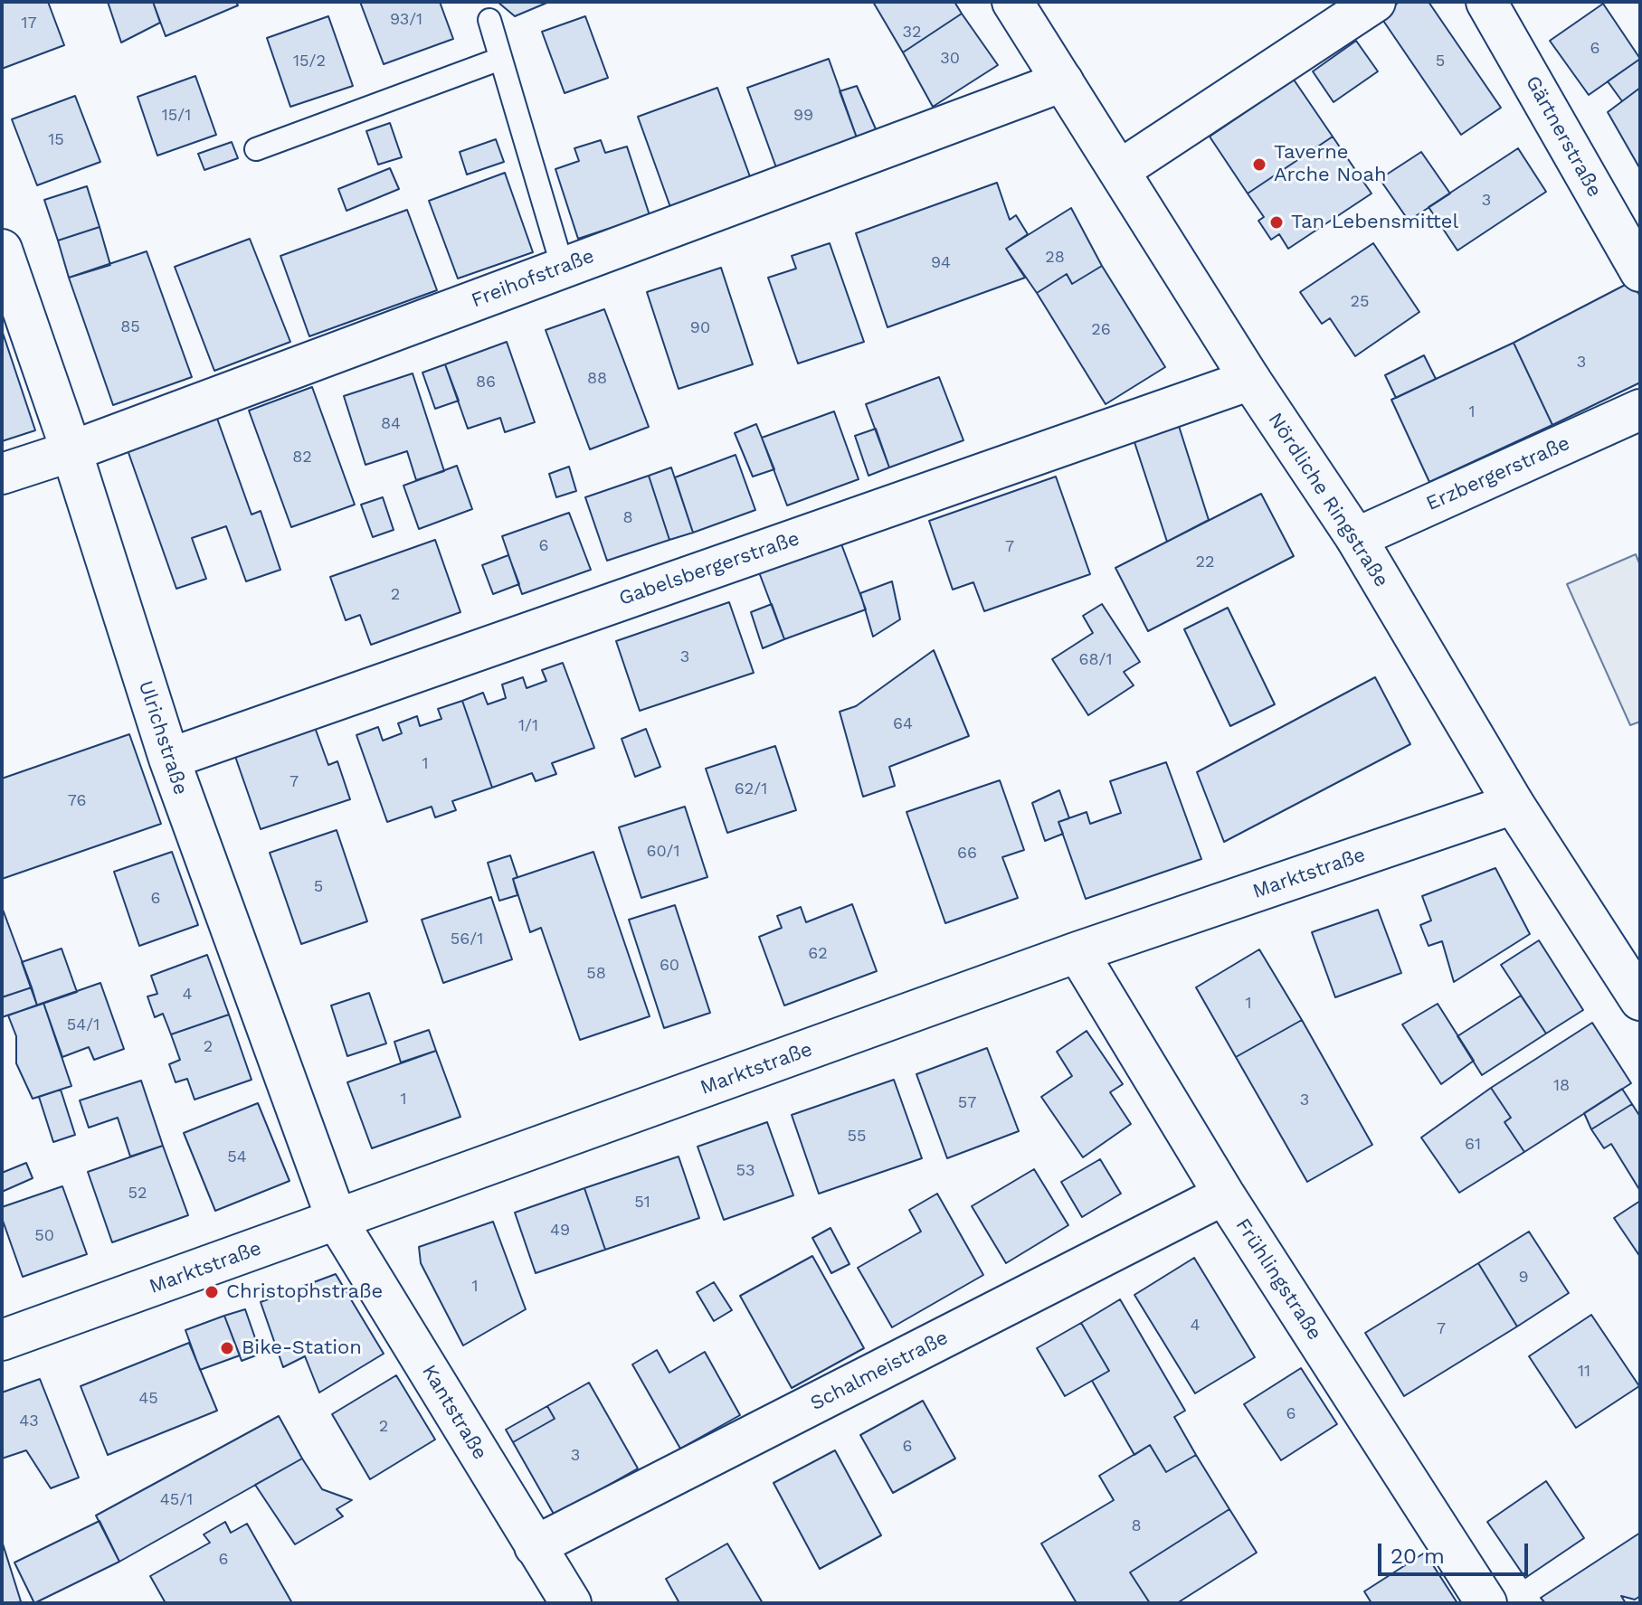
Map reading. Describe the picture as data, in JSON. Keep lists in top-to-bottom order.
{
  "streets": {
    "street": [
      "Gärtnerstraße",
      "Freihofstraße",
      "Erzbergerstraße",
      "Nördliche Ringstraße",
      "Gabelsbergerstraße",
      "Ulrichstraße",
      "Marktstraße",
      "Frühlingstraße",
      "Schalmeistraße",
      "Kantstraße"
    ]
  },
  "crossings": [
    ["Freihofstraße", "Nördliche Ringstraße"],
    ["Freihofstraße", "Ulrichstraße"],
    ["Erzbergerstraße", "Nördliche Ringstraße"],
    ["Nördliche Ringstraße", "Gabelsbergerstraße"],
    ["Nördliche Ringstraße", "Marktstraße"],
    ["Gabelsbergerstraße", "Ulrichstraße"],
    ["Ulrichstraße", "Marktstraße"],
    ["Ulrichstraße", "Kantstraße"],
    ["Marktstraße", "Frühlingstraße"],
    ["Marktstraße", "Kantstraße"],
    ["Frühlingstraße", "Schalmeistraße"],
    ["Schalmeistraße", "Kantstraße"]
  ],
  "places": [
    "Taverne Arche Noah",
    "Tan Lebensmittel",
    "Christophstraße",
    "Bike-Station"
  ],
  "house_numbers": [
    "93/1",
    "17",
    "32",
    "6",
    "30",
    "15/2",
    "5",
    "15/1",
    "99",
    "15",
    "3",
    "28",
    "94",
    "25",
    "85",
    "90",
    "26",
    "3",
    "88",
    "86",
    "1",
    "84",
    "82",
    "8",
    "6",
    "7",
    "22",
    "2",
    "3",
    "68/1",
    "64",
    "1/1",
    "1",
    "7",
    "62/1",
    "76",
    "60/1",
    "66",
    "5",
    "6",
    "56/1",
    "62",
    "60",
    "58",
    "4",
    "1",
    "54/1",
    "2",
    "18",
    "1",
    "3",
    "57",
    "55",
    "61",
    "54",
    "53",
    "52",
    "51",
    "49",
    "50",
    "9",
    "1",
    "4",
    "7",
    "11",
    "45",
    "6",
    "43",
    "2",
    "6",
    "3",
    "45/1",
    "8",
    "6"
  ],
  "scale_bar": "20 m"
}
